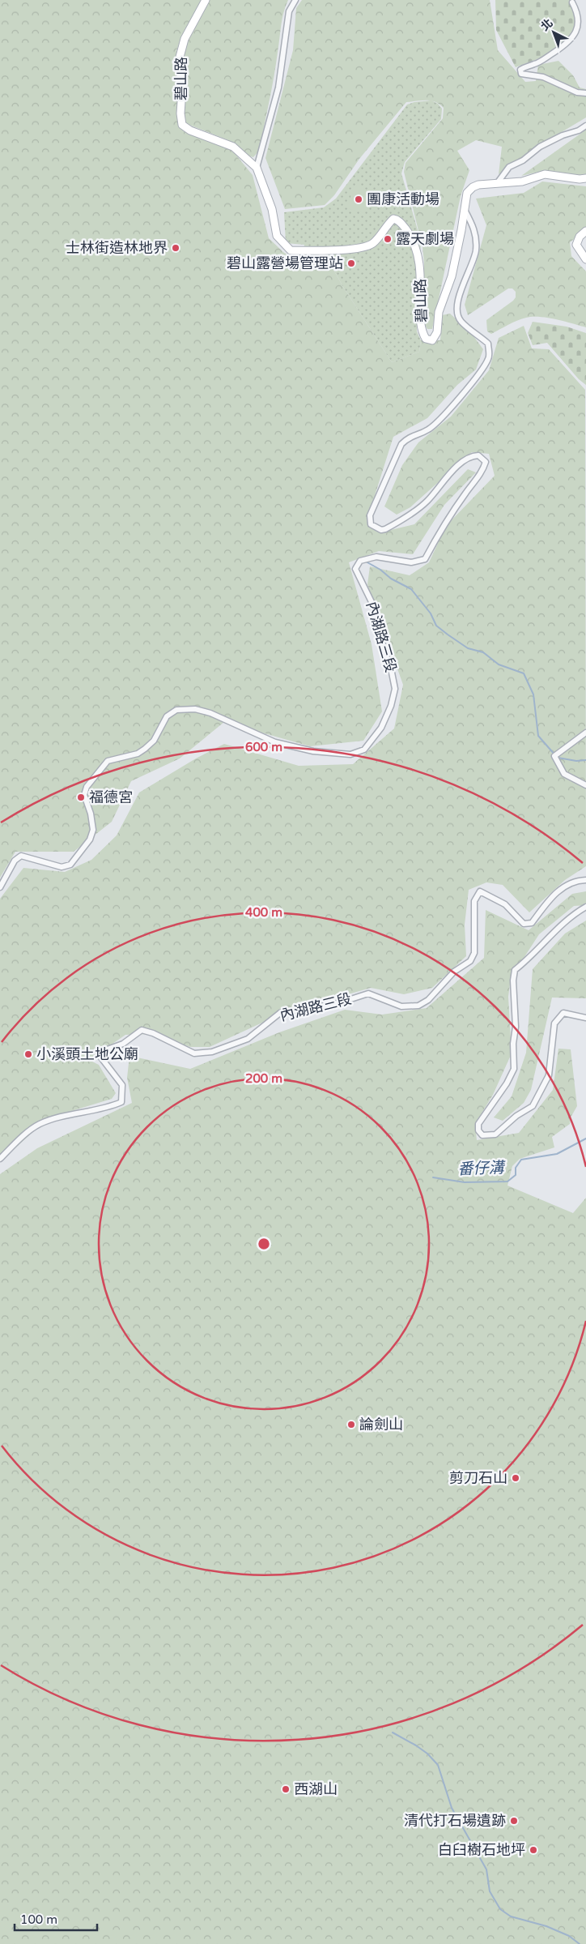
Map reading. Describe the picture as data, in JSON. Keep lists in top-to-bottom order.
{
  "streets": {
    "street": ["碧山路", "內湖路三段"]
  },
  "crossings": [
    ["碧山路", "內湖路三段"]
  ],
  "water": ["番仔溝"],
  "places": [
    "團康活動場",
    "露天劇場",
    "士林街造林地界",
    "碧山露營場管理站",
    "福德宮",
    "小溪頭土地公廟",
    "論劍山",
    "剪刀石山",
    "西湖山",
    "清代打石場遺跡",
    "白臼樹石地坪"
  ],
  "scale_bar": "100 m",
  "north": "top left",
  "rings": ["600 m", "400 m", "200 m"]
}
